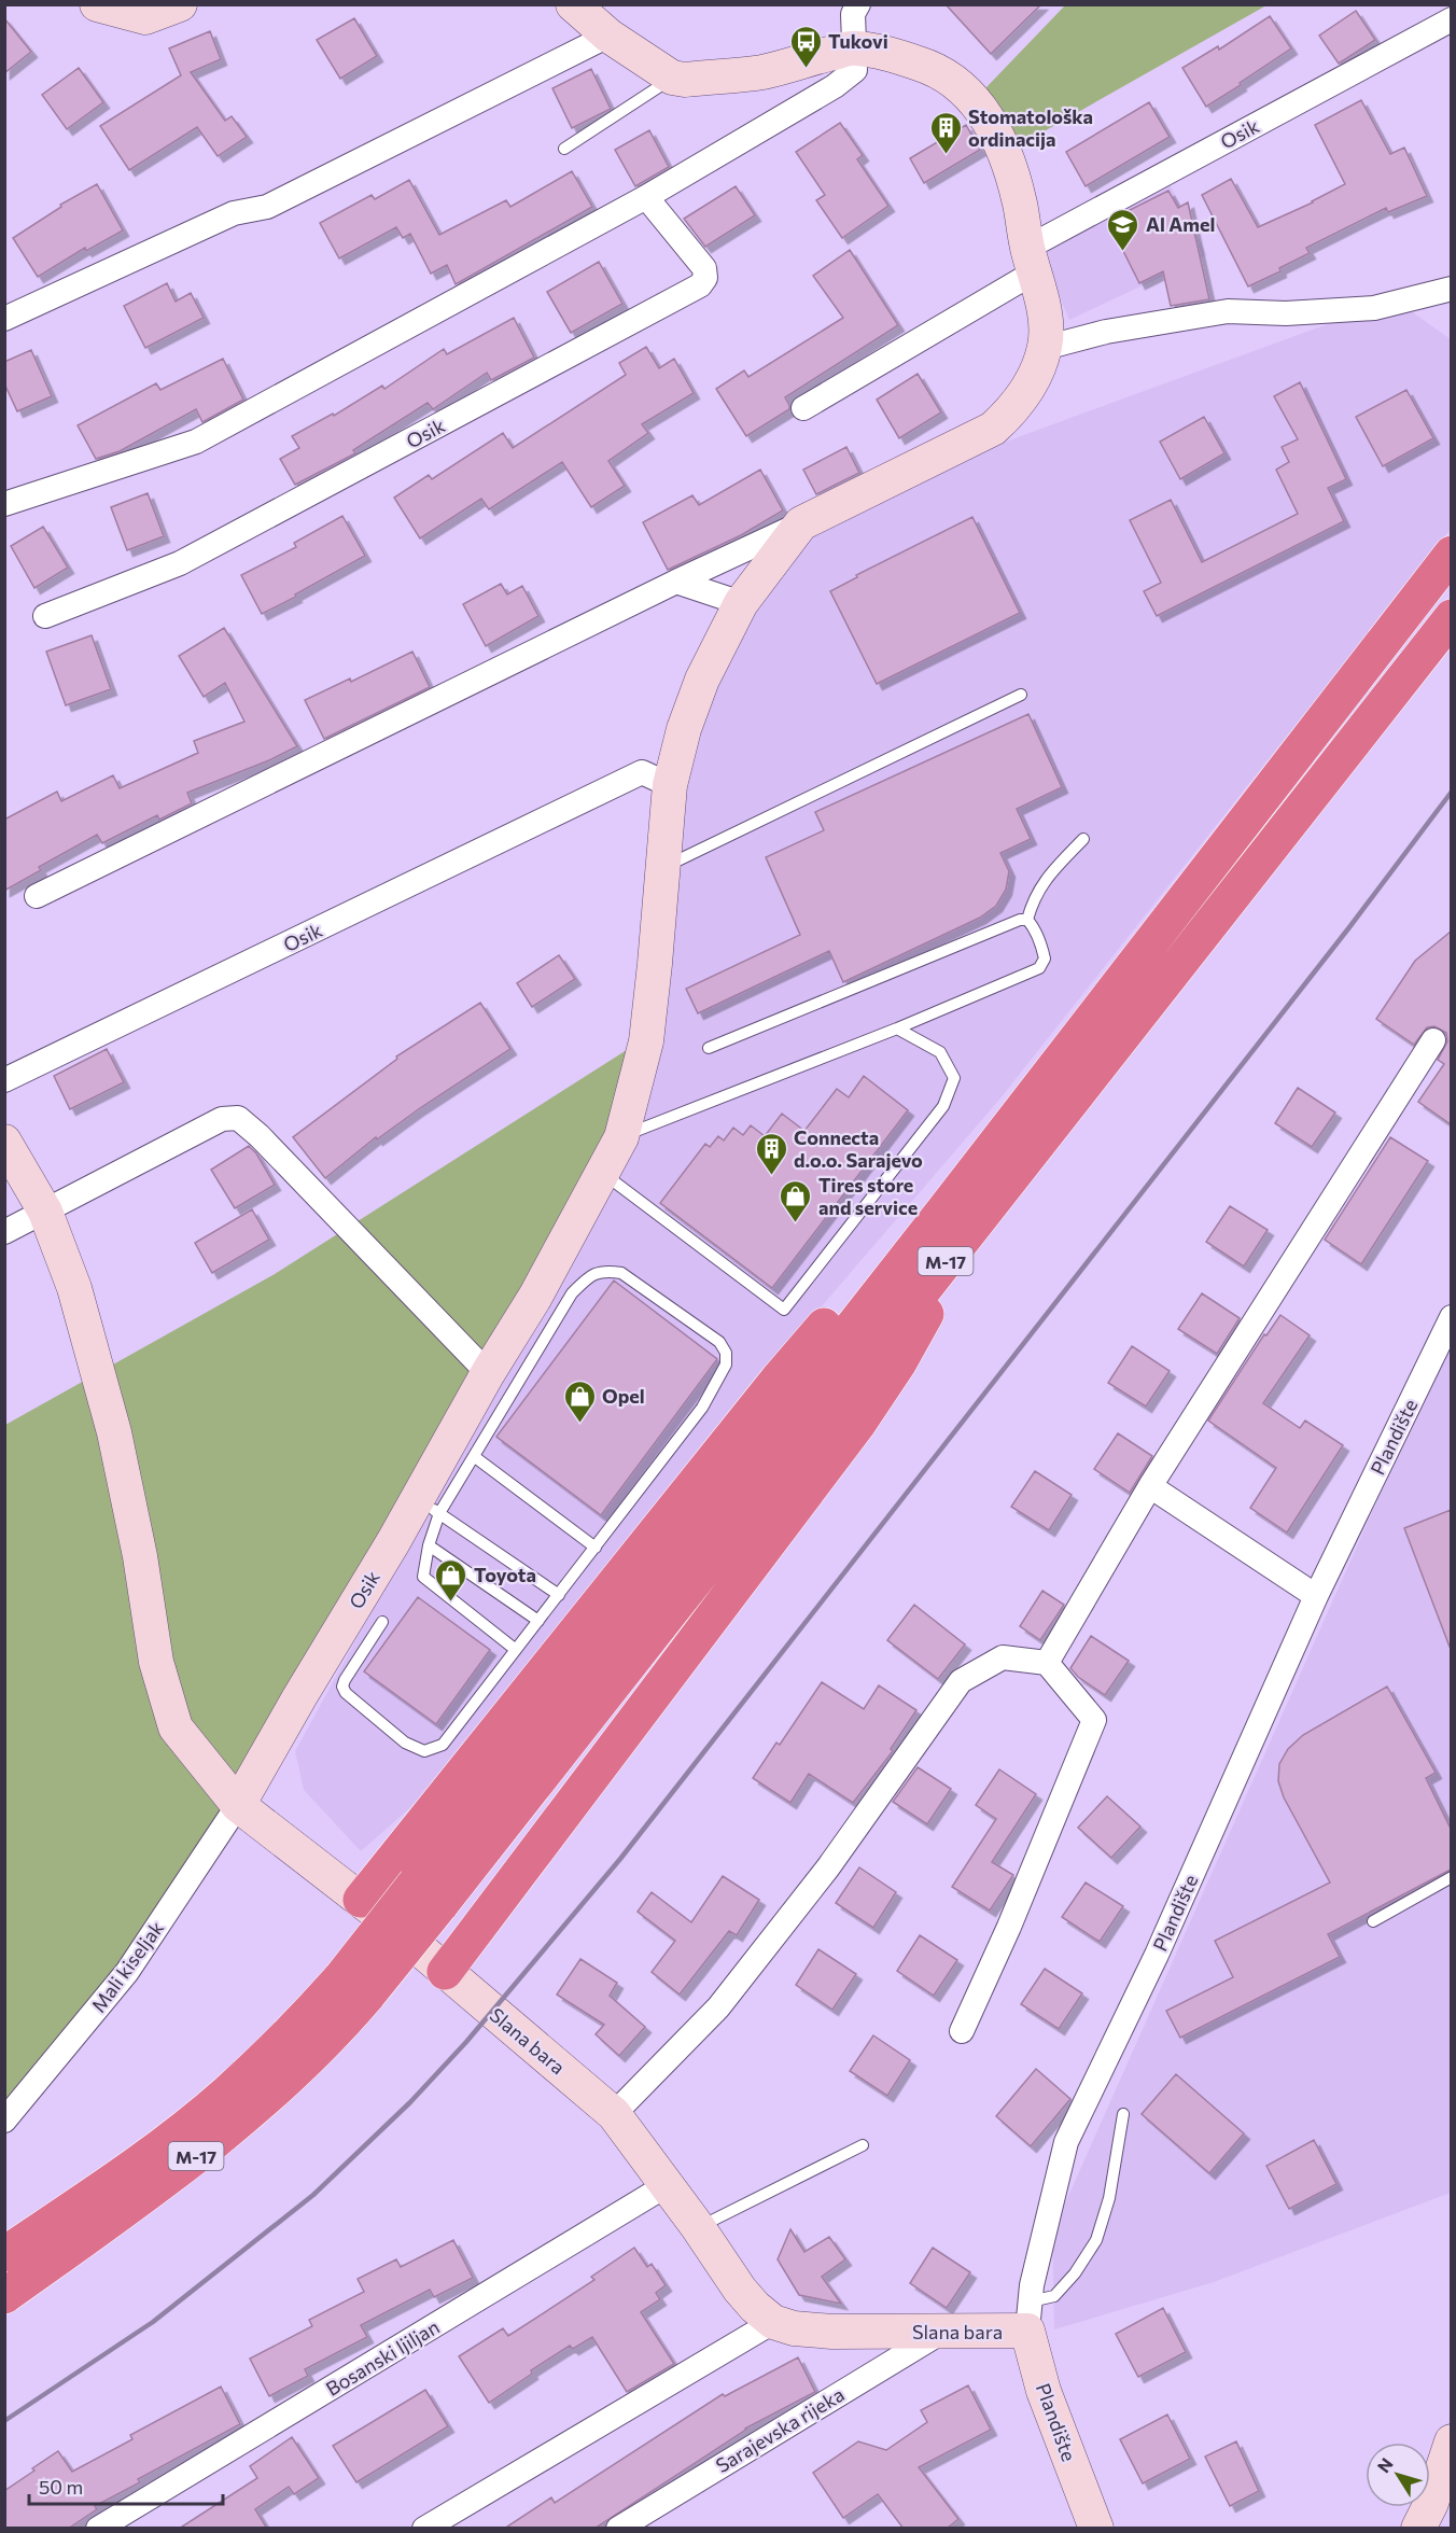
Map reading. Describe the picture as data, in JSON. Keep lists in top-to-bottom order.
{
  "streets": {
    "highway": ["M-17"],
    "main road": ["Osik", "Plandište", "Slana bara"],
    "street": ["Mali kiseljak", "Bosanski ljiljan", "Sarajevska rijeka"]
  },
  "crossings": [
    ["Osik", "Mali kiseljak"],
    ["Osik", "Slana bara"],
    ["Plandište", "Slana bara"],
    ["Mali kiseljak", "Slana bara"],
    ["Slana bara", "Bosanski ljiljan"],
    ["Slana bara", "Sarajevska rijeka"]
  ],
  "places": {
    "bus stop": ["Tukovi"],
    "building": ["Stomatološka ordinacija", "Connecta d.o.o. Sarajevo"],
    "school or university": ["Al Amel"],
    "shop": ["Tires store and service", "Opel", "Toyota"]
  },
  "scale_bar": "50 m",
  "north": "top left"
}
